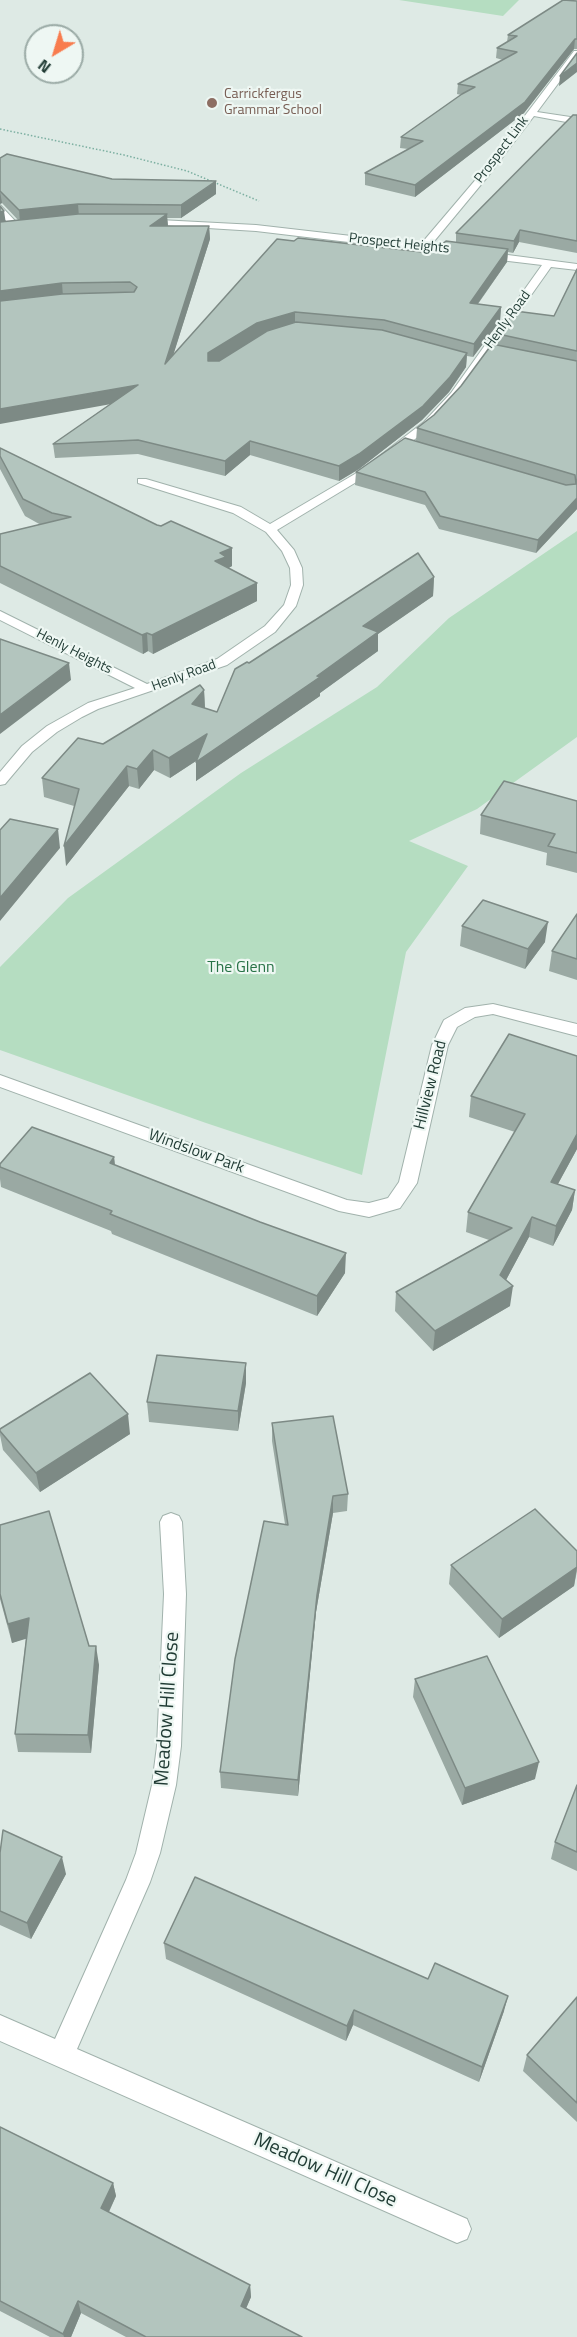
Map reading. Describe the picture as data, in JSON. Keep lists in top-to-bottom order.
{
  "streets": {
    "street": [
      "Prospect Link",
      "Prospect Heights",
      "Henly Road",
      "Henly Heights",
      "Hillview Road",
      "Windslow Park",
      "Meadow Hill Close"
    ]
  },
  "crossings": [
    ["Prospect Link", "Prospect Heights"],
    ["Prospect Heights", "Henly Road"],
    ["Henly Road", "Henly Heights"],
    ["Hillview Road", "Windslow Park"]
  ],
  "parks": ["The Glenn"],
  "places": ["Carrickfergus Grammar School"],
  "north": "bottom left"
}
